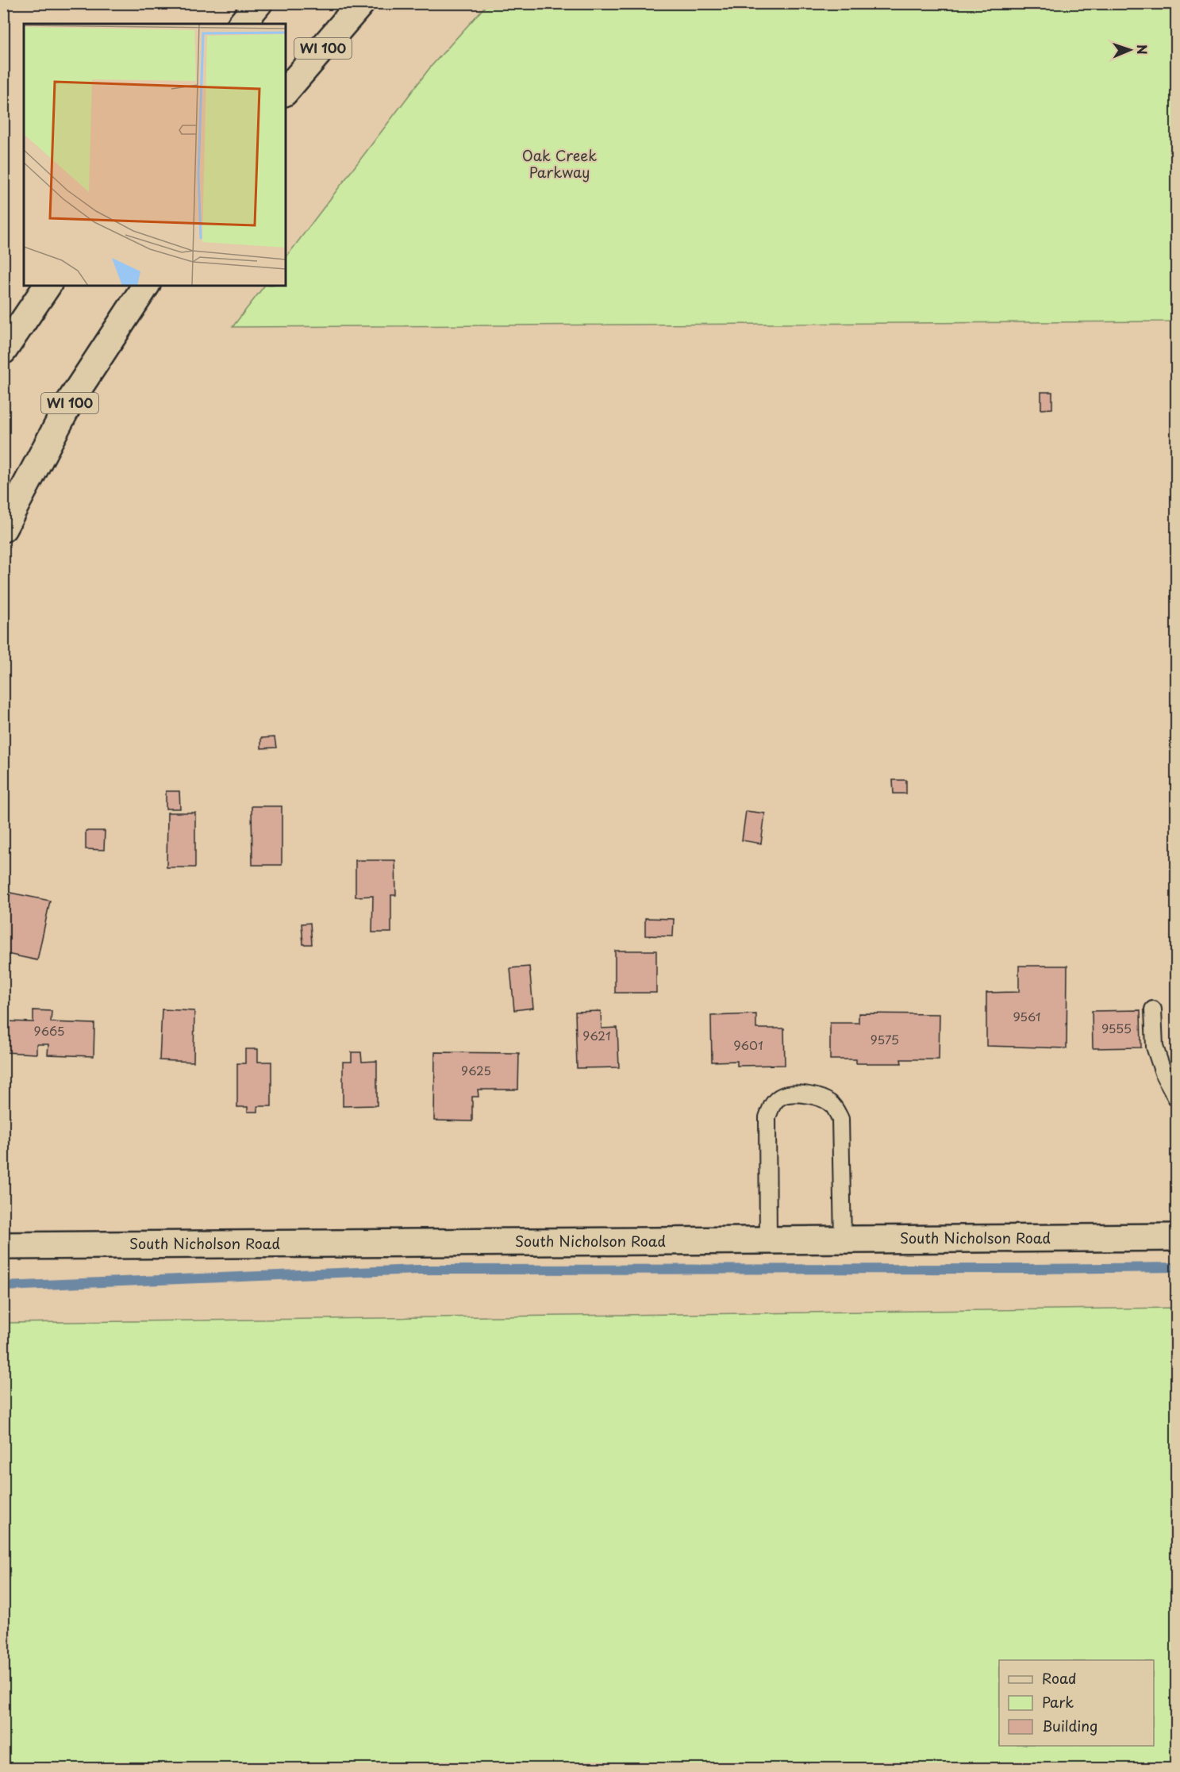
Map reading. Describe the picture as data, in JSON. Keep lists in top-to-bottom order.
{
  "streets": {
    "street": ["WI 100", "South Nicholson Road"]
  },
  "parks": ["Oak Creek Parkway"],
  "house_numbers": [
    "9561",
    "9555",
    "9665",
    "9621",
    "9575",
    "9601",
    "9625"
  ],
  "legend": ["Road", "Park", "Building"],
  "north": "right"
}
